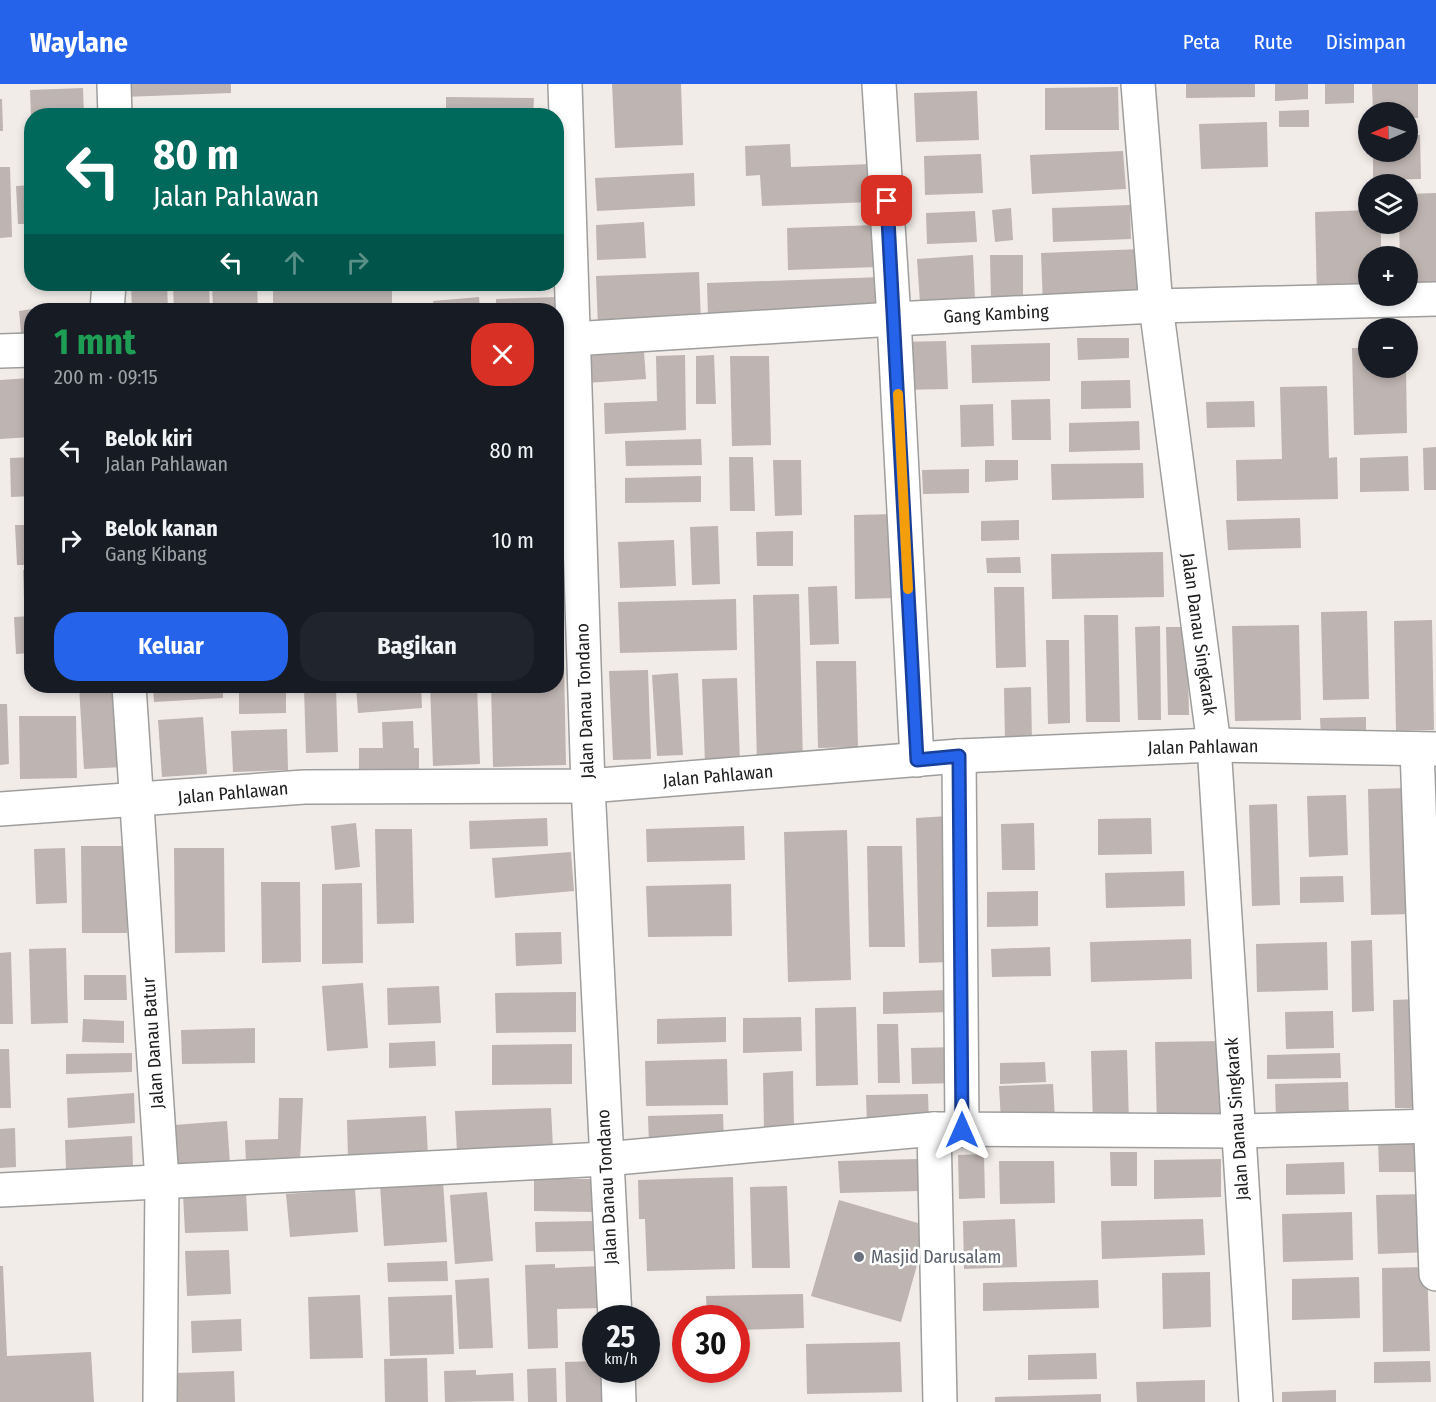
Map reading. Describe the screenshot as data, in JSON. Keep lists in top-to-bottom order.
{
  "streets": {
    "street": [
      "Gang Kambing",
      "Jalan Danau Singkarak",
      "Jalan Danau Tondano",
      "Jalan Pahlawan",
      "Jalan Danau Batur"
    ]
  },
  "crossings": [
    ["Gang Kambing", "Jalan Danau Singkarak"],
    ["Gang Kambing", "Jalan Danau Tondano"],
    ["Jalan Danau Singkarak", "Jalan Pahlawan"],
    ["Jalan Danau Tondano", "Jalan Pahlawan"],
    ["Jalan Pahlawan", "Jalan Danau Batur"]
  ],
  "places": ["Masjid Darusalam"],
  "north": "left",
  "page": {
    "header": "Waylane",
    "nav": ["Peta", "Rute", "Disimpan"],
    "map_buttons": ["+", "−"],
    "turn": ["80 m", "Jalan Pahlawan"],
    "heading": ["1 mnt", "200 m · 09:15"],
    "list": [
      {
        "name": "Belok kiri",
        "note": "Jalan Pahlawan",
        "value": "80 m"
      },
      {
        "name": "Belok kanan",
        "note": "Gang Kibang",
        "value": "10 m"
      }
    ],
    "buttons": ["Keluar", "Bagikan"],
    "speed": "25 km/h",
    "limit": "30"
  }
}
